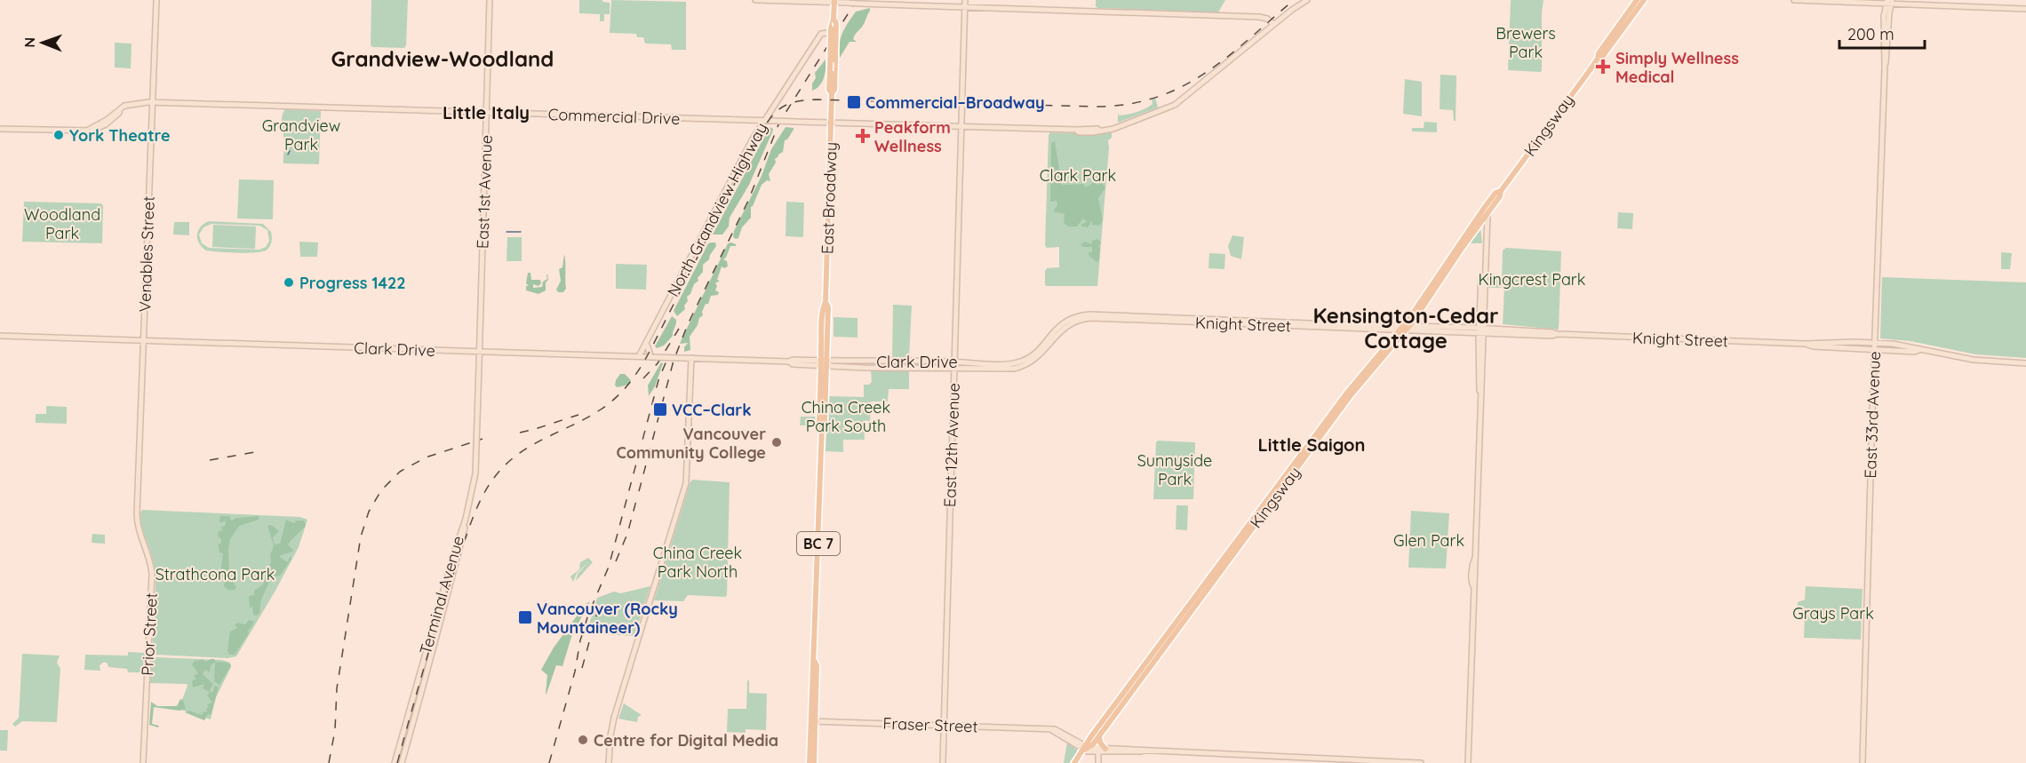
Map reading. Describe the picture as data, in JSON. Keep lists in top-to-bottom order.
{
  "streets": {
    "main road": ["Kingsway", "East Broadway", "BC 7"],
    "street": [
      "Commercial Drive",
      "East 1st Avenue",
      "North Grandview Highway",
      "Venables Street",
      "Knight Street",
      "Clark Drive",
      "East 33rd Avenue",
      "East 12th Avenue",
      "Terminal Avenue",
      "Prior Street",
      "Fraser Street"
    ]
  },
  "crossings": [
    ["Commercial Drive", "East 1st Avenue"],
    ["Commercial Drive", "East Broadway"],
    ["Commercial Drive", "North Grandview Highway"],
    ["Commercial Drive", "Venables Street"],
    ["Commercial Drive", "East 12th Avenue"],
    ["Kingsway", "Knight Street"],
    ["Kingsway", "Fraser Street"],
    ["East 1st Avenue", "Clark Drive"],
    ["East 1st Avenue", "Terminal Avenue"],
    ["East Broadway", "North Grandview Highway"],
    ["East Broadway", "Clark Drive"],
    ["East Broadway", "Fraser Street"],
    ["North Grandview Highway", "Clark Drive"],
    ["Venables Street", "Clark Drive"],
    ["Venables Street", "Prior Street"],
    ["Knight Street", "Clark Drive"],
    ["Knight Street", "East 33rd Avenue"],
    ["Clark Drive", "East 12th Avenue"],
    ["East 12th Avenue", "Fraser Street"]
  ],
  "districts": [
    "Grandview-Woodland",
    "Little Italy",
    "Kensington-Cedar Cottage",
    "Little Saigon"
  ],
  "parks": [
    "Brewers Park",
    "Grandview Park",
    "Clark Park",
    "Woodland Park",
    "Kingcrest Park",
    "China Creek Park South",
    "Sunnyside Park",
    "Glen Park",
    "China Creek Park North",
    "Strathcona Park",
    "Grays Park"
  ],
  "places": {
    "health": ["Simply Wellness Medical", "Peakform Wellness"],
    "transit": ["Commercial–Broadway", "VCC–Clark", "Vancouver (Rocky Mountaineer)"],
    "other": [
      "York Theatre",
      "Progress 1422",
      "Vancouver Community College",
      "Centre for Digital Media"
    ]
  },
  "scale_bar": "200 m",
  "north": "left"
}
